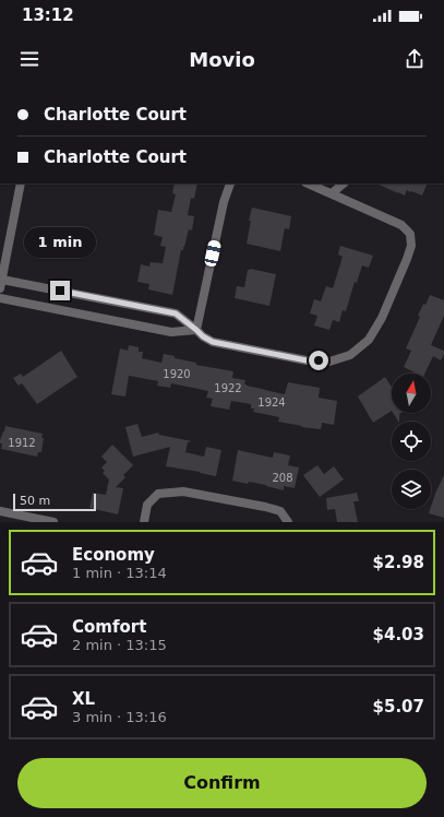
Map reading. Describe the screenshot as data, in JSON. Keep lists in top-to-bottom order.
{
  "house_numbers": [
    "1920",
    "1922",
    "1924",
    "1912",
    "208"
  ],
  "scale_bar": "50 m",
  "north": "top",
  "page": {
    "status": "13:12",
    "header": "Movio",
    "banner": ["Charlotte Court", "Charlotte Court"],
    "bubble": "1 min",
    "scale": "50 m",
    "list": [
      {
        "name": "Economy",
        "note": "1 min · 13:14",
        "value": "$2.98"
      },
      {
        "name": "Comfort",
        "note": "2 min · 13:15",
        "value": "$4.03"
      },
      {
        "name": "XL",
        "note": "3 min · 13:16",
        "value": "$5.07"
      }
    ],
    "buttons": "Confirm"
  }
}
